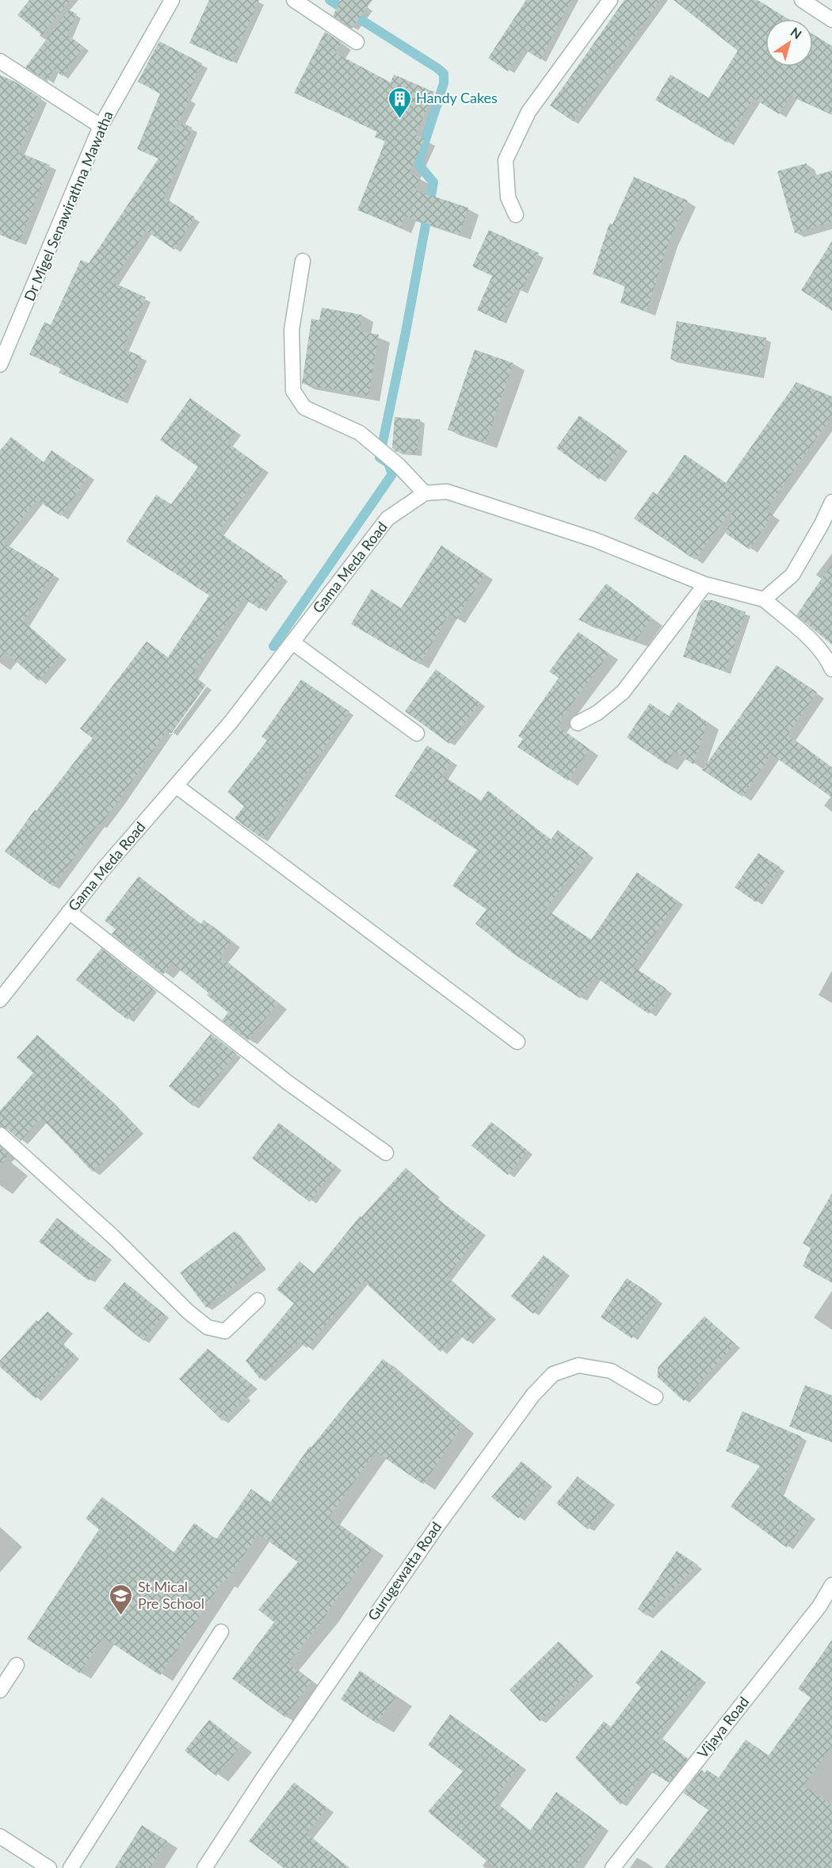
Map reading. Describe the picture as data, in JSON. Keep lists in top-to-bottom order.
{
  "streets": {
    "street": [
      "Dr Migel Senawirathna Mawatha",
      "Gama Meda Road",
      "Gurugewatta Road",
      "Vijaya Road"
    ]
  },
  "places": {
    "building": ["Handy Cakes"],
    "school or university": ["St Mical Pre School"]
  },
  "north": "top right"
}
